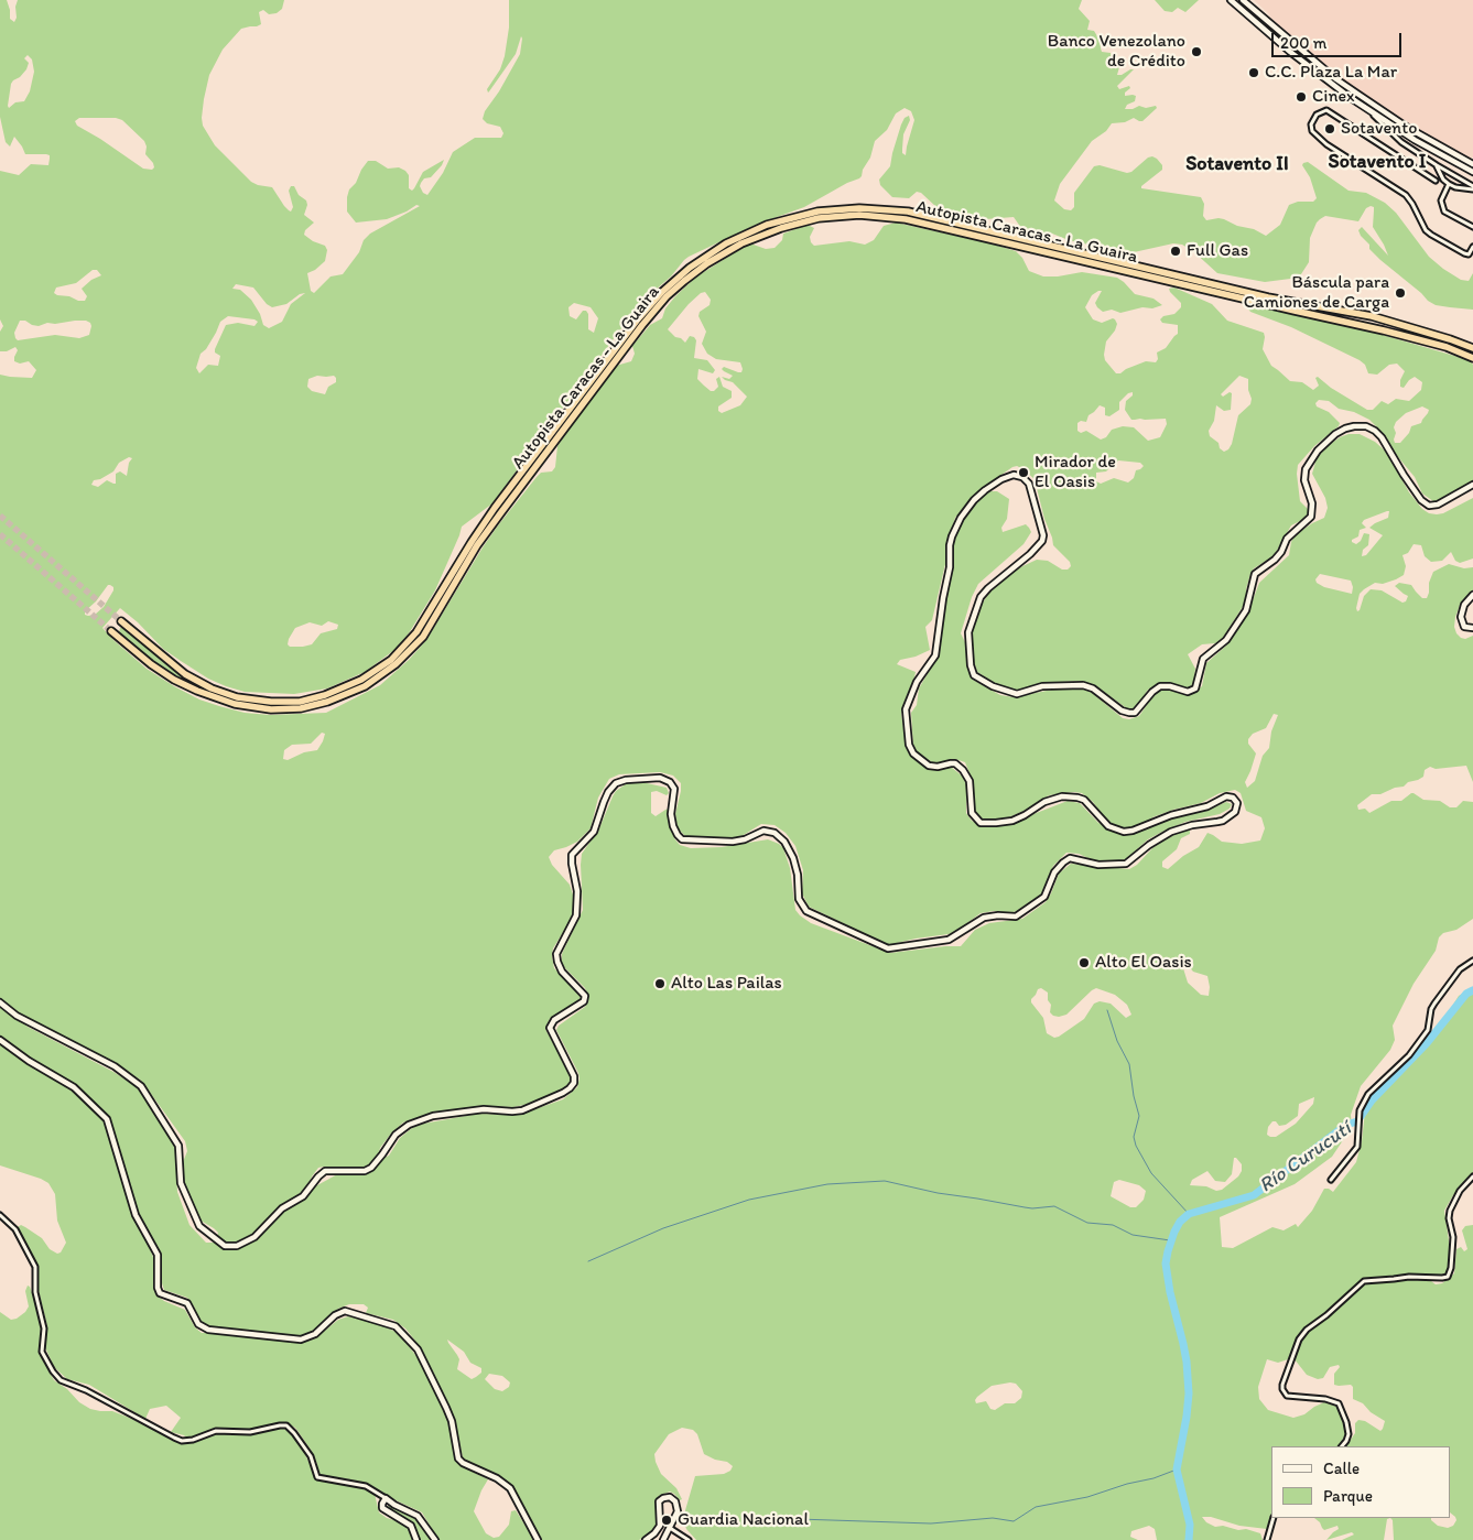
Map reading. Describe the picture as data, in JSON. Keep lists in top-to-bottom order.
{
  "streets": {
    "highway": ["Autopista Caracas - La Guaira"]
  },
  "districts": ["Sotavento I", "Sotavento II"],
  "water": ["Río Curucutí"],
  "places": [
    "Banco Venezolano de Crédito",
    "C.C. Plaza La Mar",
    "Cinex",
    "Sotavento",
    "Full Gas",
    "Báscula para Camiones de Carga",
    "Mirador de El Oasis",
    "Alto El Oasis",
    "Alto Las Pailas",
    "Guardia Nacional"
  ],
  "legend": ["Calle", "Parque"],
  "scale_bar": "200 m"
}
